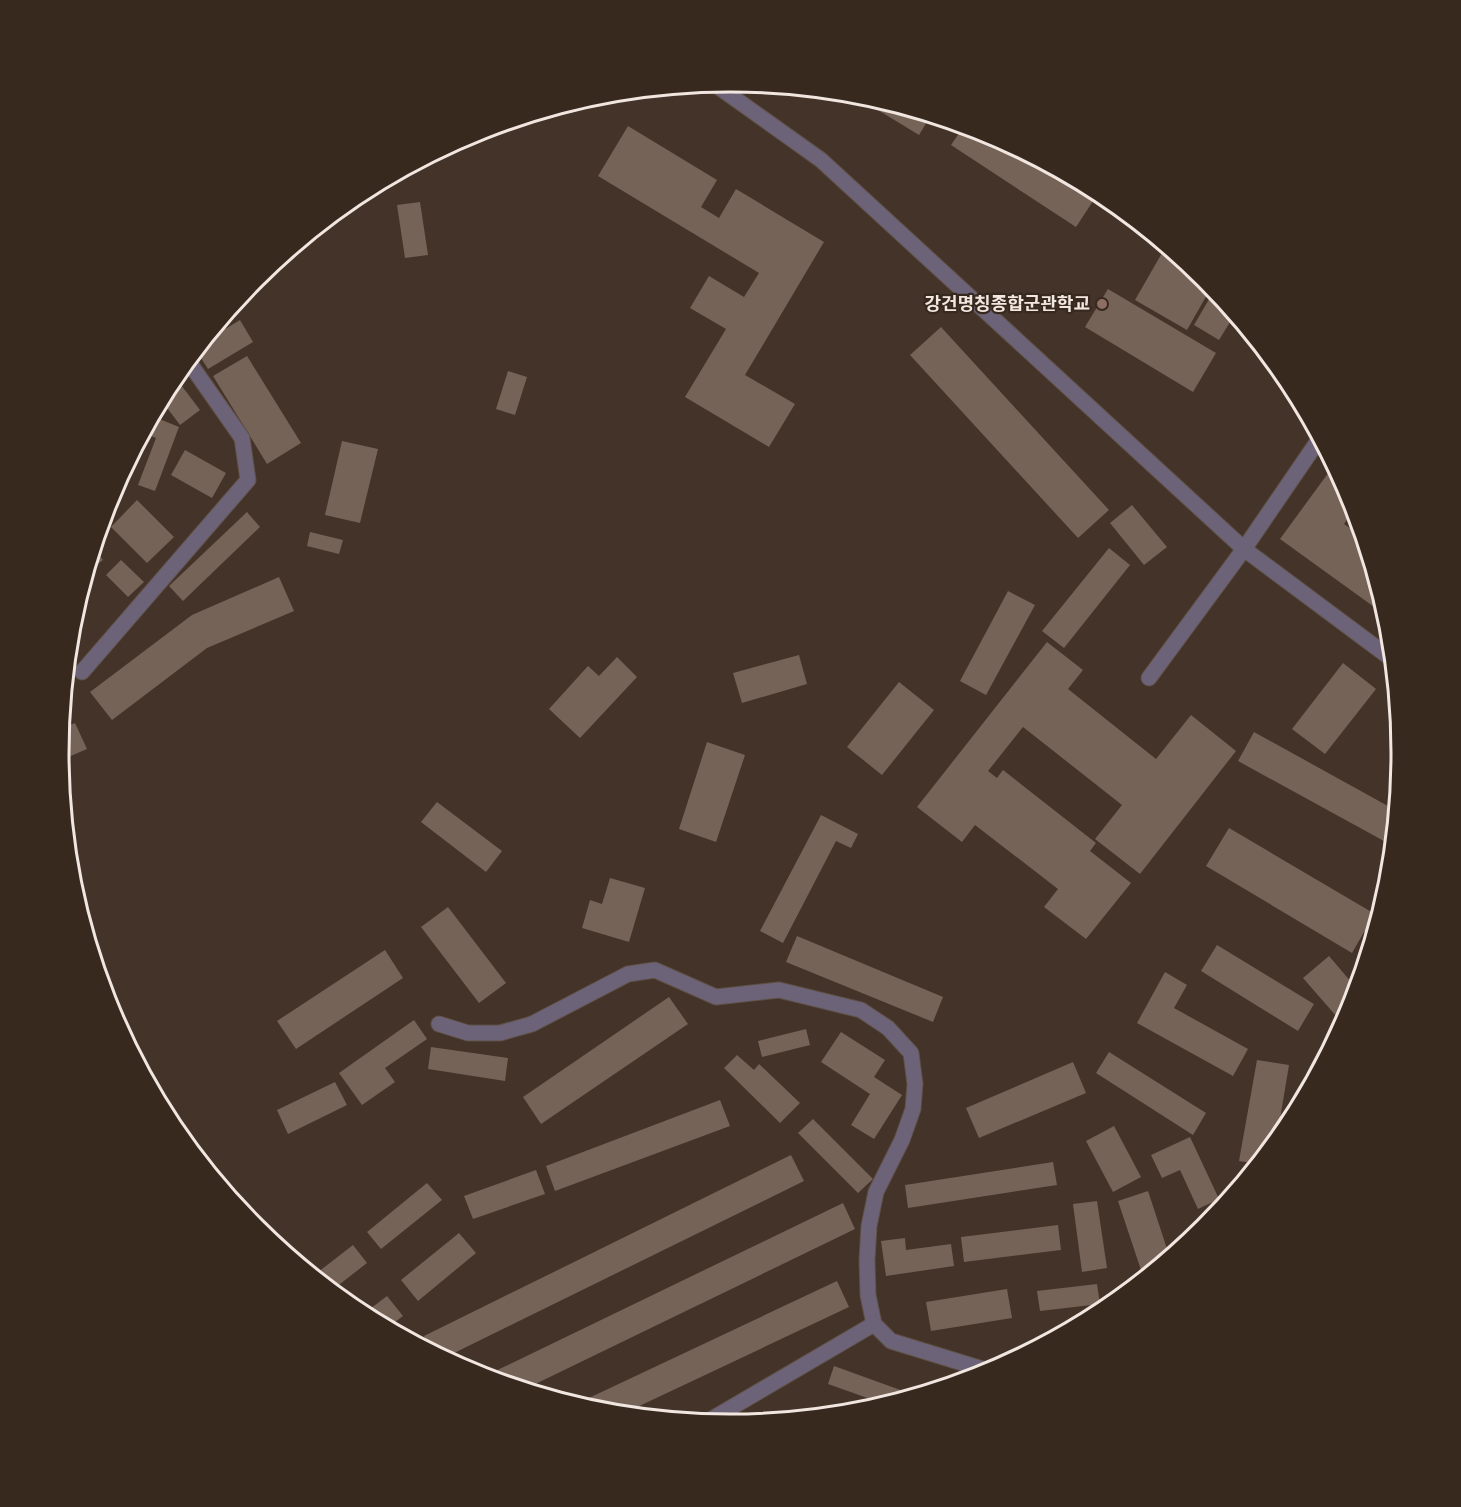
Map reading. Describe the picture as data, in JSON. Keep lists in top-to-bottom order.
{
  "places": ["강건명칭종합군관학교"]
}
